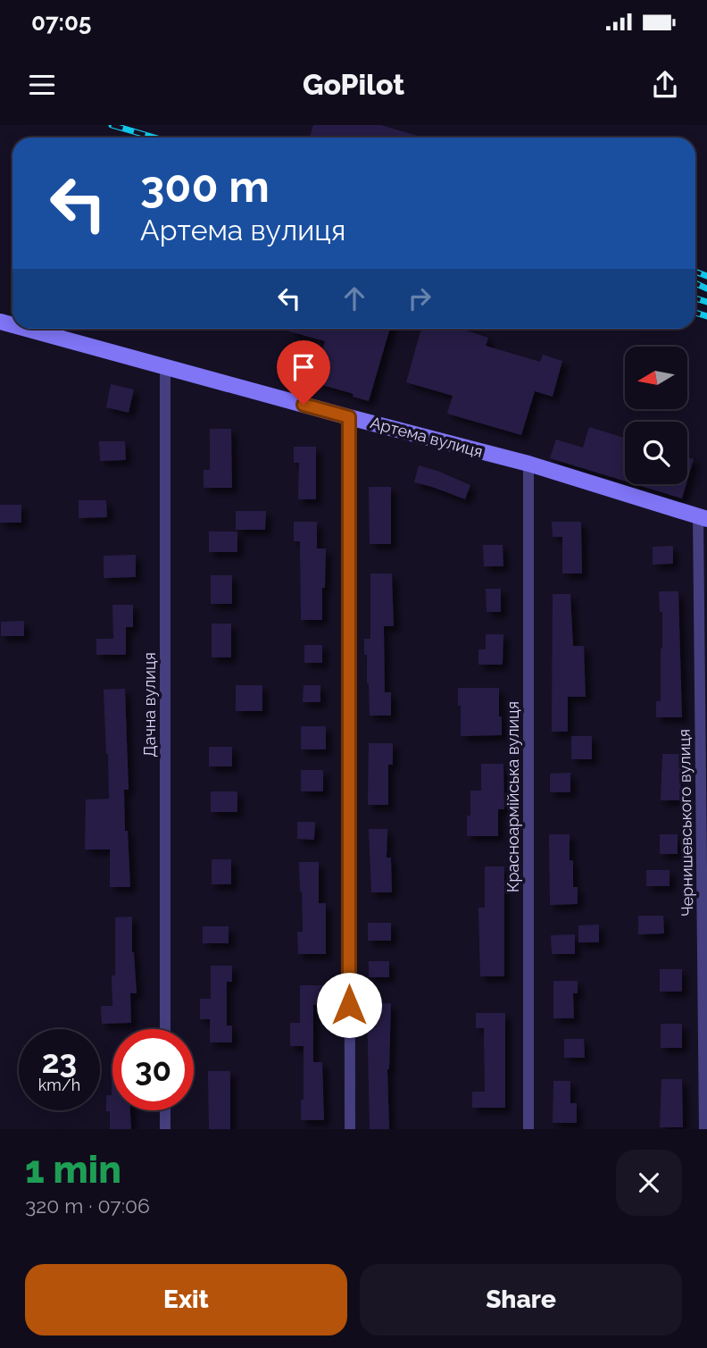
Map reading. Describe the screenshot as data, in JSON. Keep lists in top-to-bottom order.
{
  "streets": {
    "main road": ["Артема вулиця"],
    "street": ["Дачна вулиця", "Красноармійська вулиця", "Чернишевського вулиця"]
  },
  "crossings": [
    ["Артема вулиця", "Дачна вулиця"],
    ["Артема вулиця", "Красноармійська вулиця"],
    ["Артема вулиця", "Чернишевського вулиця"]
  ],
  "north": "left",
  "page": {
    "status": "07:05",
    "header": "GoPilot",
    "turn": ["300 m", "Артема вулиця"],
    "speed": "23 km/h",
    "limit": "30",
    "heading": ["1 min", "320 m · 07:06"],
    "buttons": ["Exit", "Share"]
  }
}
